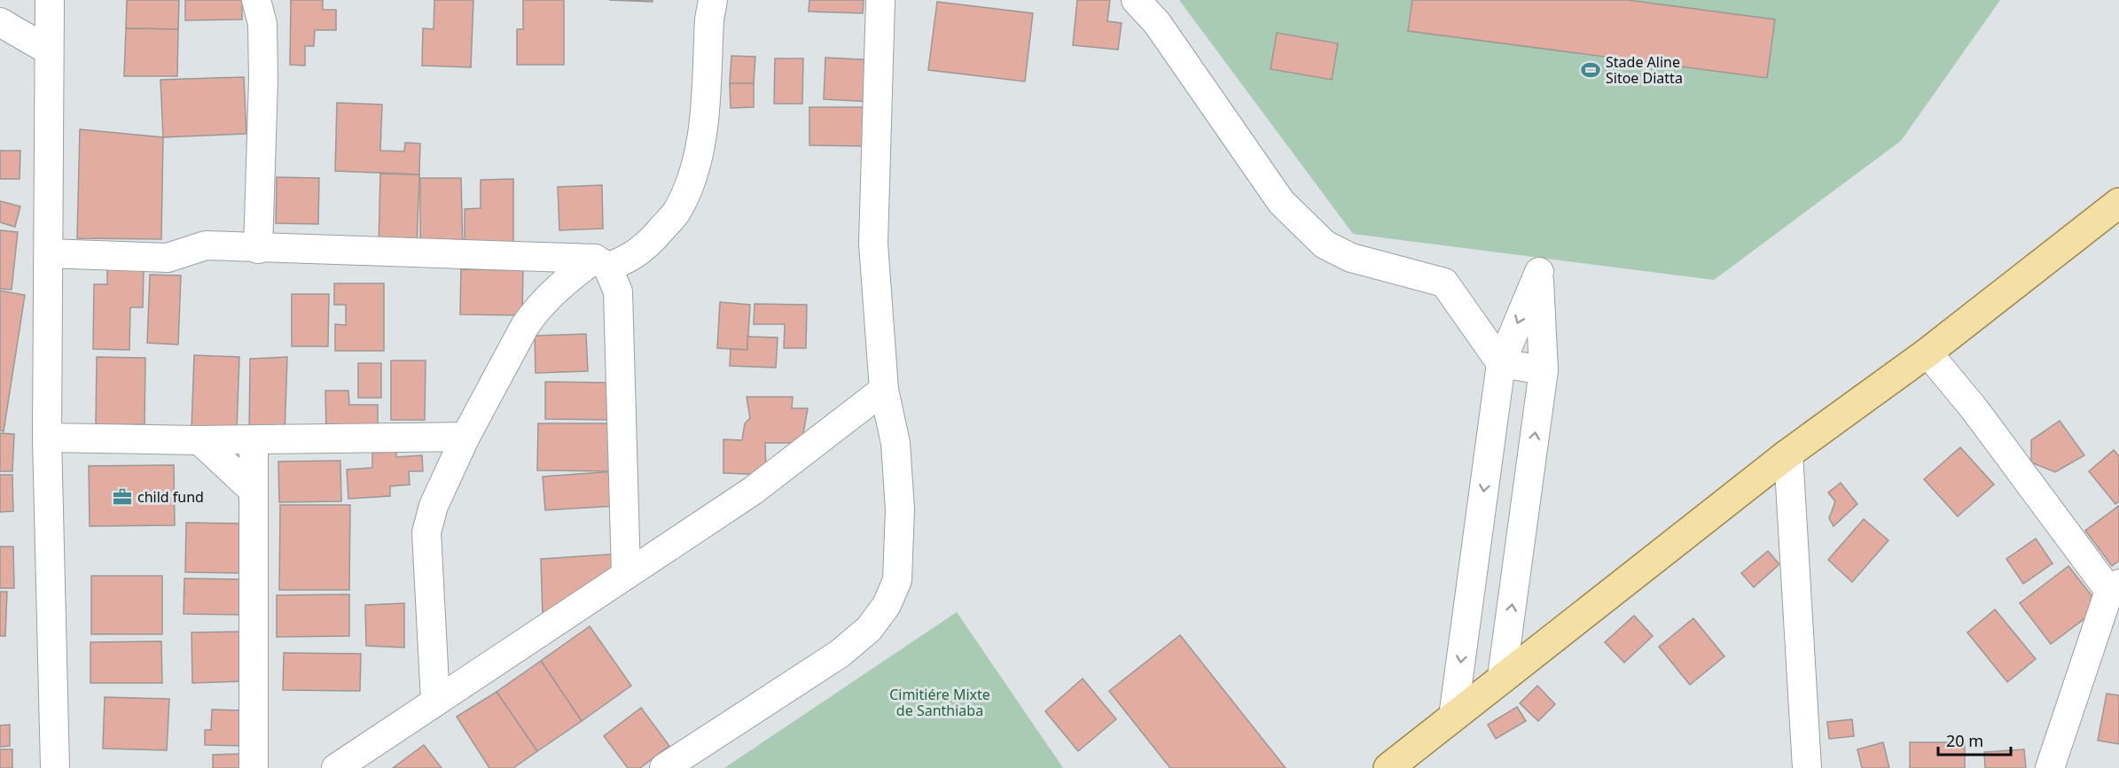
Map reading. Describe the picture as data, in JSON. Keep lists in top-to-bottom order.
{
  "parks": ["Cimitiére Mixte de Santhiaba"],
  "places": {
    "sports": ["Stade Aline Sitoe Diatta"],
    "office": ["child fund"]
  },
  "scale_bar": "20 m"
}
